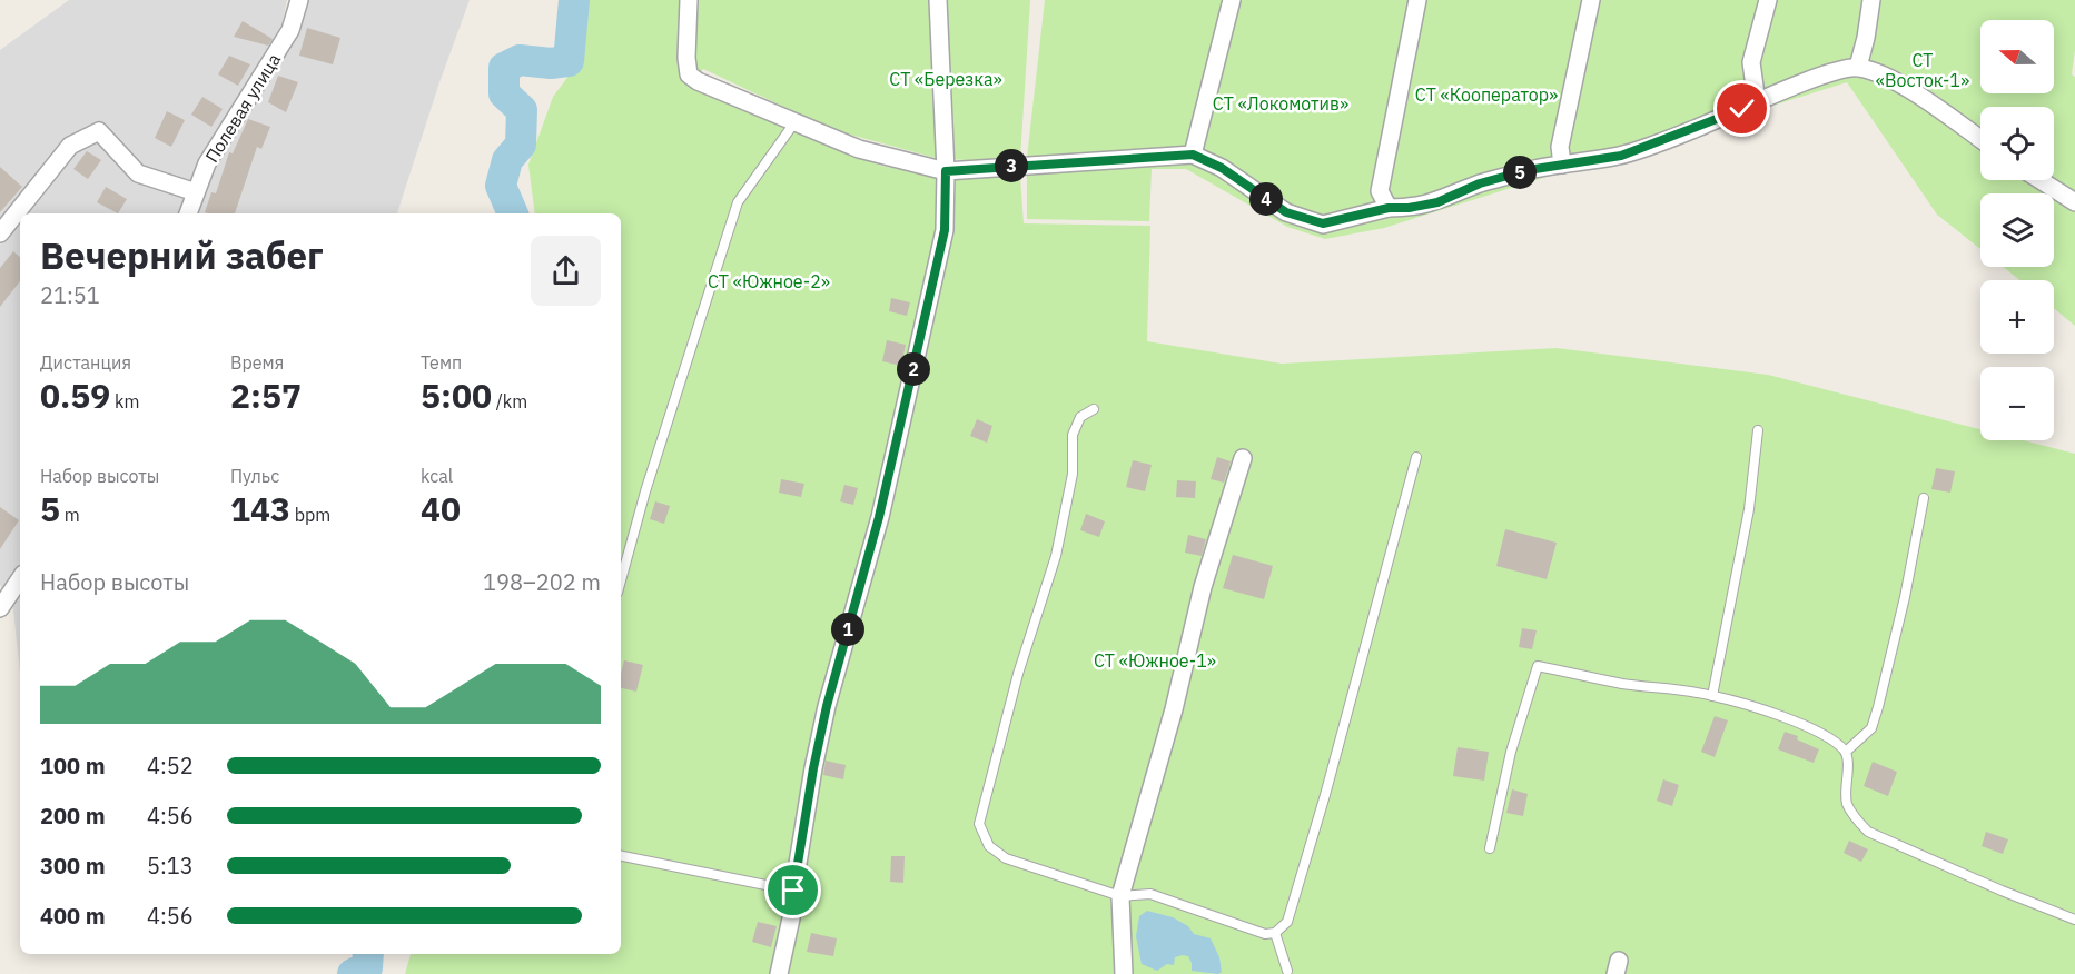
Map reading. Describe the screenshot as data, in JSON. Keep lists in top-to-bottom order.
{
  "streets": {
    "street": ["Полевая улица"]
  },
  "parks": [
    "СТ «Восток-1»",
    "СТ «Березка»",
    "СТ «Кооператор»",
    "СТ «Локомотив»",
    "СТ «Южное-2»",
    "СТ «Южное-1»"
  ],
  "north": "left",
  "page": {
    "map_buttons": ["+", "−"],
    "pins": [
      "3",
      "5",
      "4",
      "2",
      "1"
    ],
    "heading": ["Вечерний забег", "21:51"],
    "stats": [
      ["Дистанция", "0.59 km"],
      ["Время", "2:57"],
      ["Темп", "5:00 /km"],
      ["Набор высоты", "5 m"],
      ["Пульс", "143 bpm"],
      ["kcal", "40"]
    ],
    "chart": ["Набор высоты", "198–202 m"],
    "list": [
      {
        "name": "100 m",
        "note": "4:52"
      },
      {
        "name": "200 m",
        "note": "4:56"
      },
      {
        "name": "300 m",
        "note": "5:13"
      },
      {
        "name": "400 m",
        "note": "4:56"
      }
    ]
  }
}
